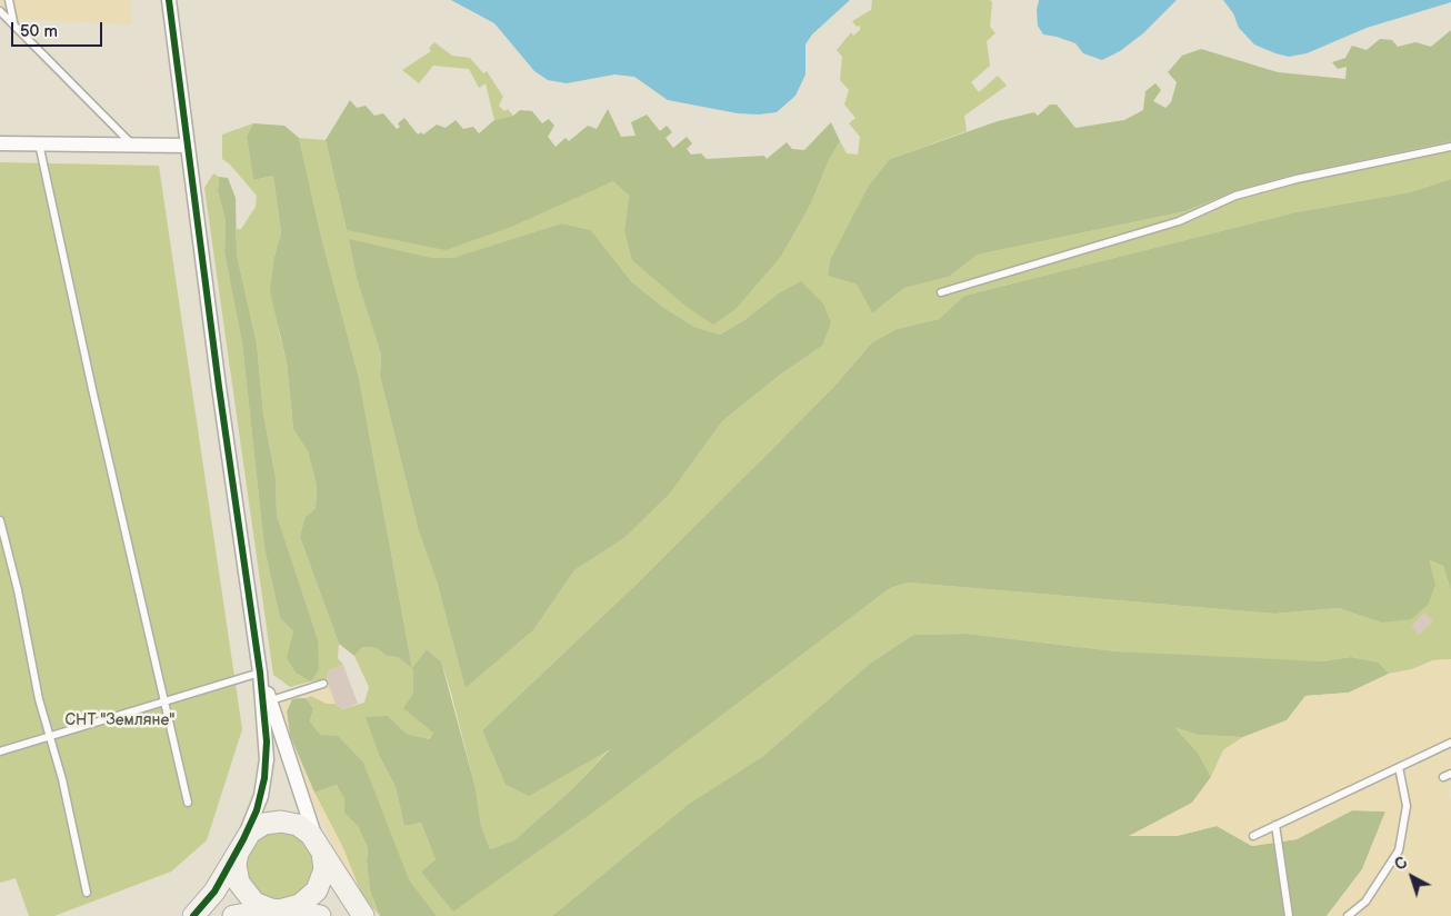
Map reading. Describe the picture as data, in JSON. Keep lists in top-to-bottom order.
{
  "parks": ["СНТ \"Земляне\""],
  "scale_bar": "50 m",
  "north": "top left"
}
